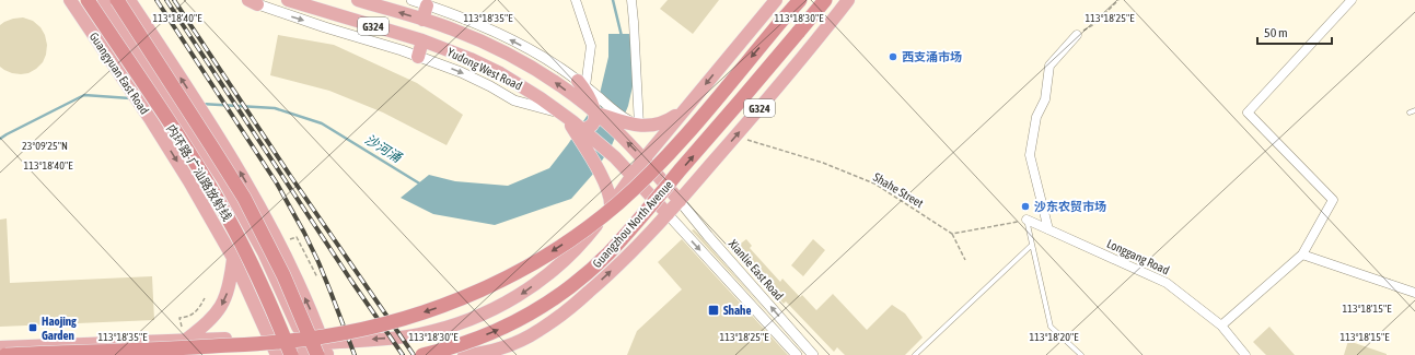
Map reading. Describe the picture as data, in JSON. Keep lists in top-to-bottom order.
{
  "streets": {
    "highway": ["内环路-广汕路放射线", "Guangzhou North Avenue"],
    "main road": ["G324", "Yudong West Road", "Guangyuan East Road"],
    "street": ["Longgang Road", "Xianlie East Road"],
    "path": ["Shahe Street"]
  },
  "crossings": [
    ["G324", "Yudong West Road"],
    ["G324", "Shahe Street"],
    ["G324", "Guangzhou North Avenue"],
    ["G324", "Xianlie East Road"],
    ["Yudong West Road", "Guangzhou North Avenue"],
    ["Yudong West Road", "Xianlie East Road"]
  ],
  "water": ["沙河涌"],
  "places": {
    "other": ["西支涌市场", "沙东农贸市场"],
    "transit": ["Shahe", "Haojing Garden"]
  },
  "scale_bar": "50 m",
  "coordinates": [
    "113°18'40\"E",
    "113°18'35\"E",
    "113°18'30\"E",
    "113°18'25\"E",
    "23°09'25\"N",
    "113°18'15\"E",
    "113°18'20\"E"
  ]
}
